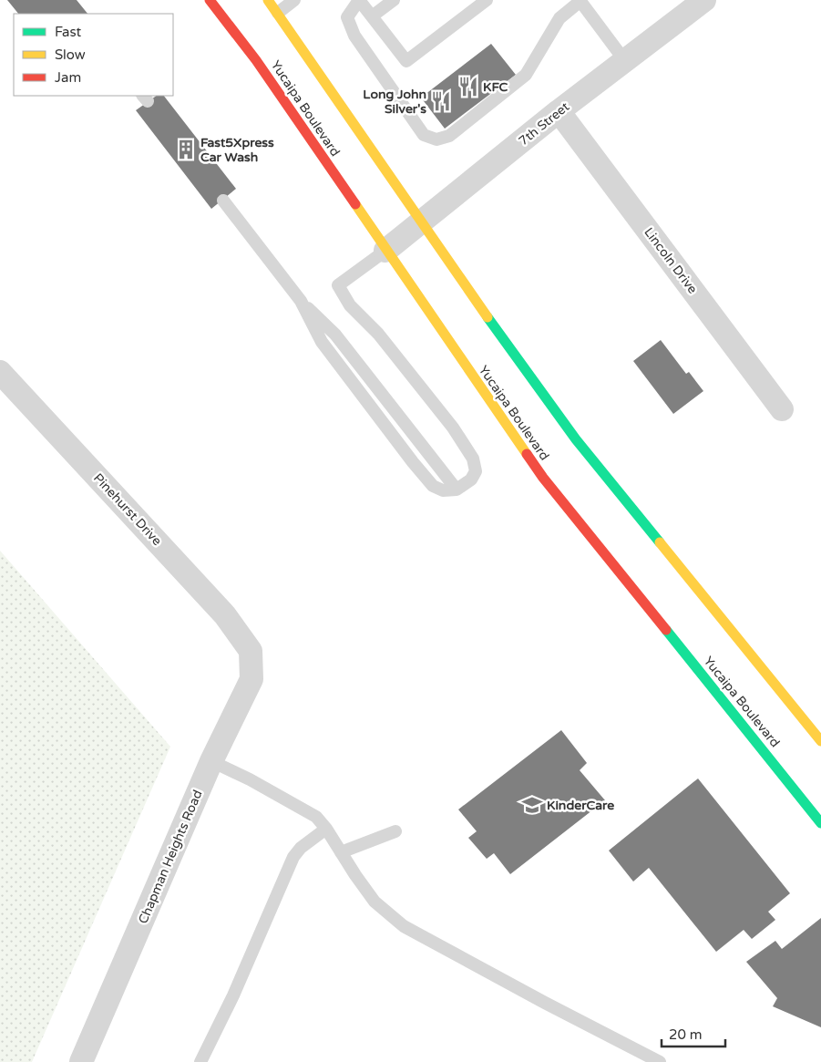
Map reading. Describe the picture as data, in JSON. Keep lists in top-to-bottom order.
{
  "streets": {
    "main road": ["Yucaipa Boulevard"],
    "street": [
      "7th Street",
      "Lincoln Drive",
      "Pinehurst Drive",
      "Chapman Heights Road"
    ]
  },
  "crossings": [
    ["Yucaipa Boulevard", "7th Street"],
    ["7th Street", "Lincoln Drive"],
    ["Pinehurst Drive", "Chapman Heights Road"]
  ],
  "places": {
    "restaurant": ["KFC", "Long John Silver's"],
    "building": ["Fast5Xpress Car Wash"],
    "school or university": ["KinderCare"]
  },
  "legend": ["Fast", "Slow", "Jam"],
  "scale_bar": "20 m"
}
